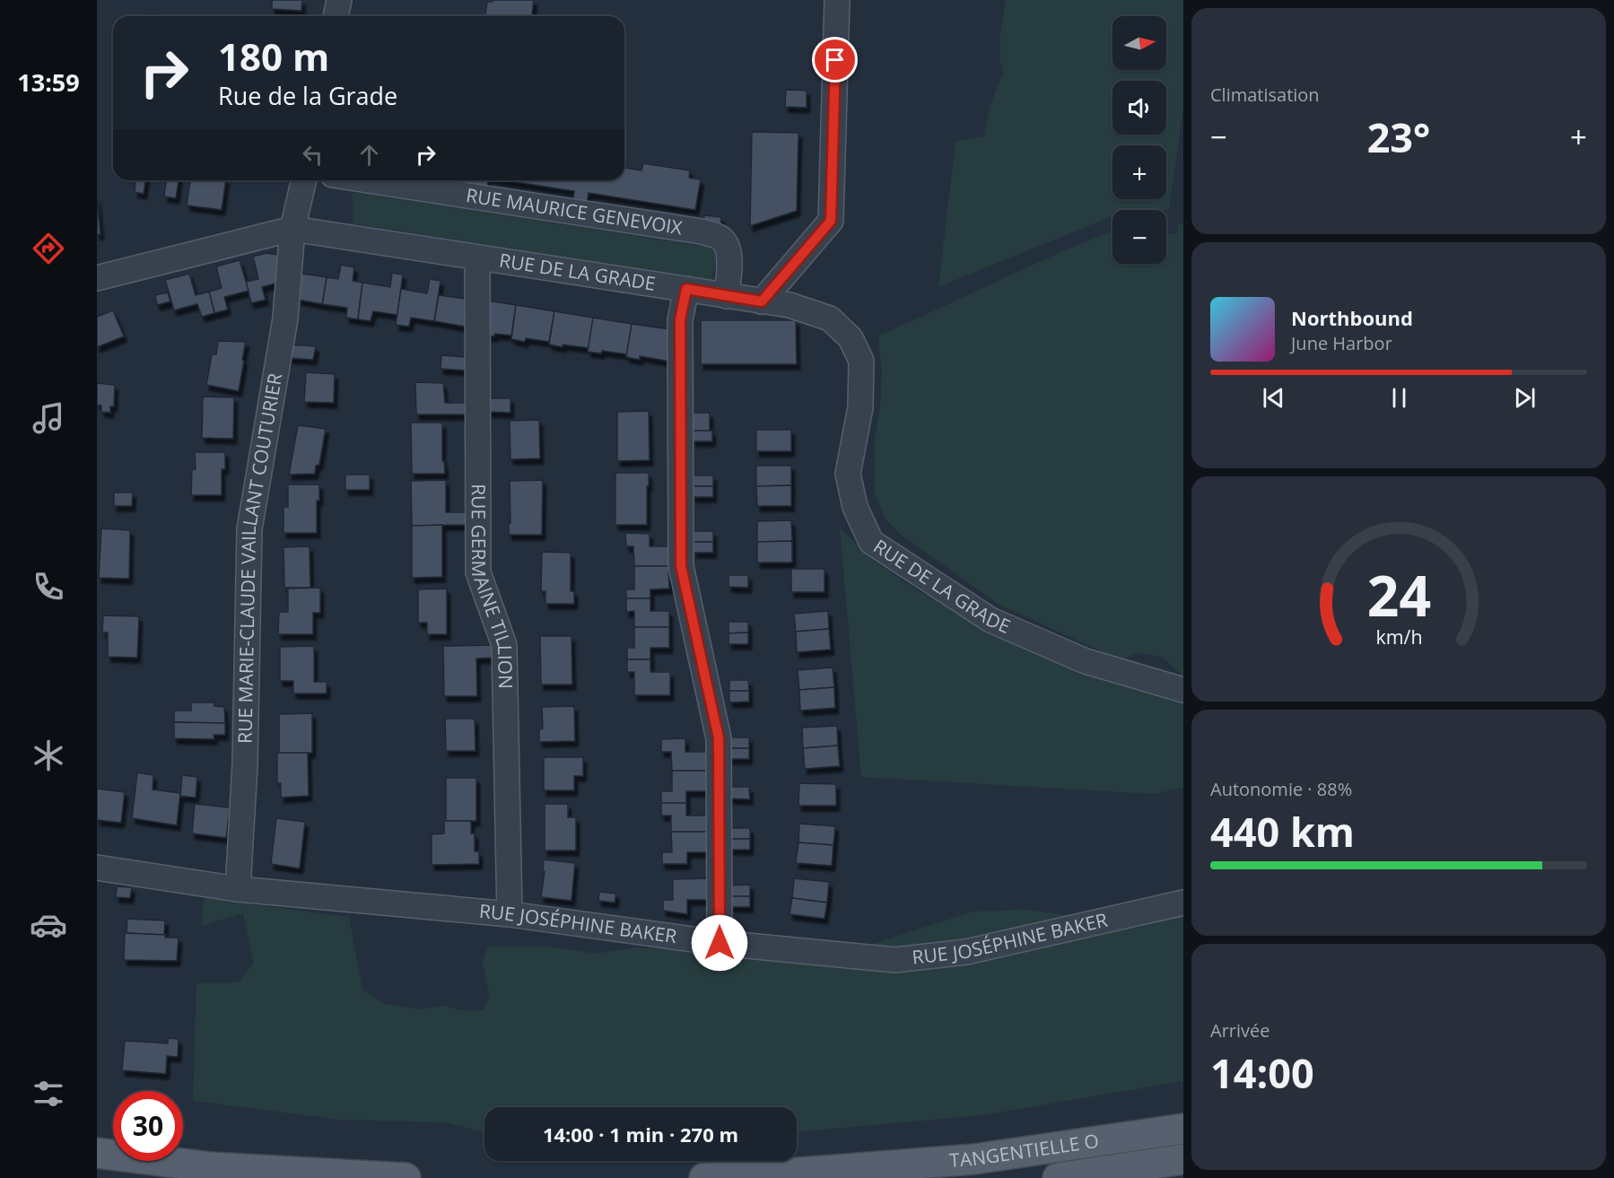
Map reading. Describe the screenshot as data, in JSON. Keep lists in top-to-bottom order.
{
  "streets": {
    "main road": ["TANGENTIELLE O"],
    "street": [
      "RUE MAURICE GENEVOIX",
      "RUE DE LA GRADE",
      "RUE MARIE-CLAUDE VAILLANT COUTURIER",
      "RUE GERMAINE TILLION",
      "RUE JOSÉPHINE BAKER"
    ]
  },
  "crossings": [
    ["RUE MAURICE GENEVOIX", "RUE DE LA GRADE"],
    ["RUE DE LA GRADE", "RUE MARIE-CLAUDE VAILLANT COUTURIER"],
    ["RUE DE LA GRADE", "RUE GERMAINE TILLION"],
    ["RUE MARIE-CLAUDE VAILLANT COUTURIER", "RUE JOSÉPHINE BAKER"],
    ["RUE GERMAINE TILLION", "RUE JOSÉPHINE BAKER"]
  ],
  "north": "right",
  "page": {
    "tabs": "13:59",
    "tile": [
      "Climatisation",
      ["Autonomie · 88%", "440 km"],
      ["Arrivée", "14:00"]
    ],
    "map_buttons": ["+", "−"],
    "turn": ["180 m", "Rue de la Grade"],
    "heat": ["−", "23°", "+"],
    "song": ["Northbound", "June Harbor"],
    "limit": "30",
    "trip": "14:00 · 1 min · 270 m",
    "gauge": ["24", "km/h"]
  }
}
